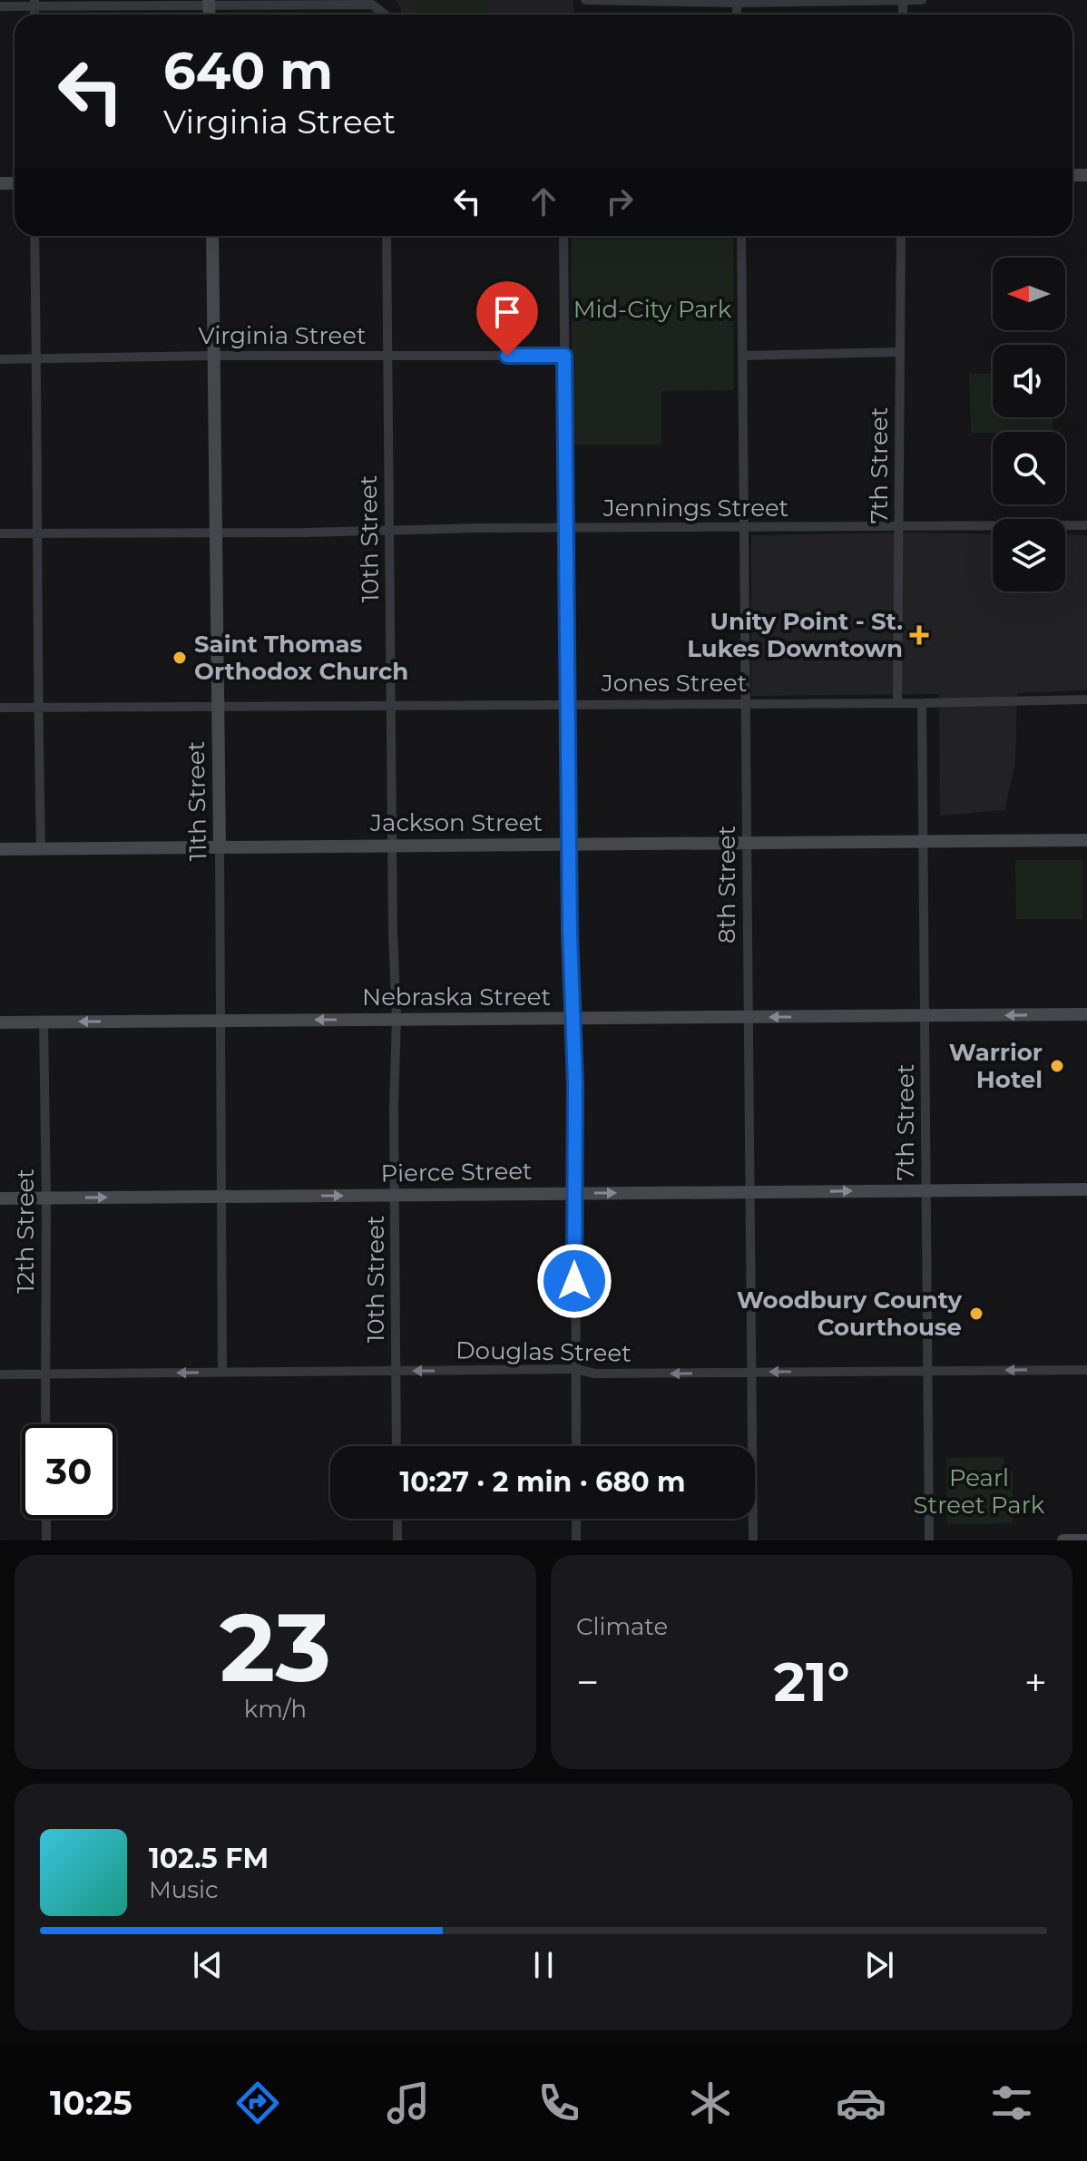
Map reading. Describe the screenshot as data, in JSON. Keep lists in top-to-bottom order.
{
  "streets": {
    "main road": [
      "11th Street",
      "Jackson Street",
      "Nebraska Street",
      "Pierce Street"
    ],
    "street": [
      "Virginia Street",
      "7th Street",
      "Jennings Street",
      "10th Street",
      "Jones Street",
      "8th Street",
      "12th Street",
      "Douglas Street"
    ]
  },
  "crossings": [
    ["Virginia Street", "10th Street"],
    ["Virginia Street", "11th Street"],
    ["7th Street", "Jennings Street"],
    ["7th Street", "Jones Street"],
    ["7th Street", "Jackson Street"],
    ["7th Street", "Nebraska Street"],
    ["7th Street", "Pierce Street"],
    ["7th Street", "Douglas Street"],
    ["Jennings Street", "10th Street"],
    ["Jennings Street", "11th Street"],
    ["Jennings Street", "8th Street"],
    ["10th Street", "Jones Street"],
    ["10th Street", "Jackson Street"],
    ["10th Street", "Nebraska Street"],
    ["10th Street", "Pierce Street"],
    ["10th Street", "Douglas Street"],
    ["Jones Street", "11th Street"],
    ["Jones Street", "8th Street"],
    ["11th Street", "Jackson Street"],
    ["11th Street", "Nebraska Street"],
    ["11th Street", "Pierce Street"],
    ["11th Street", "Douglas Street"],
    ["Jackson Street", "8th Street"],
    ["8th Street", "Nebraska Street"],
    ["8th Street", "Pierce Street"],
    ["8th Street", "Douglas Street"],
    ["Nebraska Street", "12th Street"],
    ["Pierce Street", "12th Street"],
    ["12th Street", "Douglas Street"]
  ],
  "one_way": ["Nebraska Street", "Pierce Street", "Douglas Street"],
  "parks": ["Mid-City Park", "Pearl Street Park"],
  "places": {
    "health": ["Unity Point - St. Lukes Downtown"],
    "other": ["Saint Thomas Orthodox Church", "Warrior Hotel", "Woodbury County Courthouse"]
  },
  "north": "left",
  "page": {
    "turn": ["640 m", "Virginia Street"],
    "limit": "30",
    "trip": "10:27 · 2 min · 680 m",
    "tile": [
      ["23", "km/h"],
      "Climate"
    ],
    "heat": ["−", "21°", "+"],
    "song": ["102.5 FM", "Music"],
    "tabs": "10:25"
  }
}
